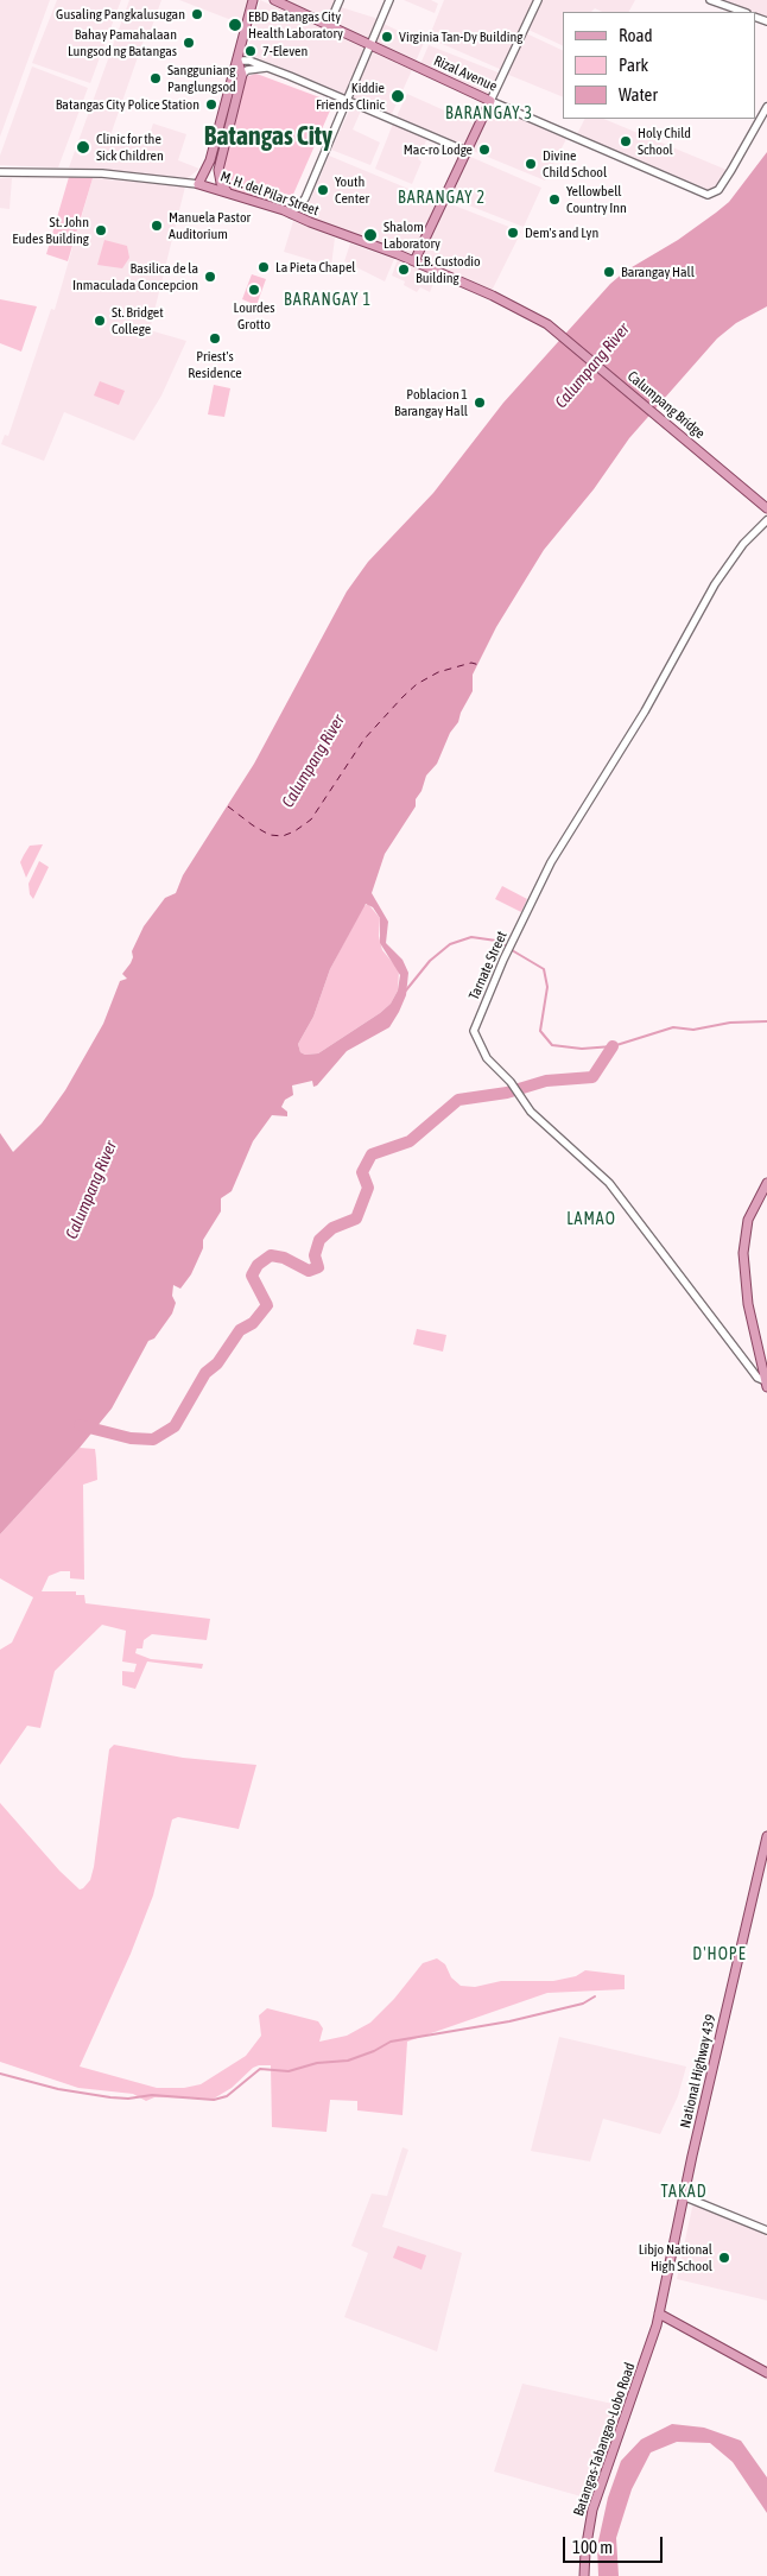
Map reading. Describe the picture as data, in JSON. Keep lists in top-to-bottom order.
{
  "streets": {
    "main road": [
      "Rizal Avenue",
      "M. H. del Pilar Street",
      "Calumpang Bridge",
      "National Highway 439",
      "Batangas-Tabangao-Lobo Road"
    ],
    "street": ["Tarnate Street"]
  },
  "crossings": [
    ["M. H. del Pilar Street", "Calumpang Bridge"],
    ["National Highway 439", "Batangas-Tabangao-Lobo Road"]
  ],
  "districts": [
    "BARANGAY 3",
    "Batangas City",
    "BARANGAY 2",
    "BARANGAY 1",
    "LAMAO",
    "D'HOPE",
    "TAKAD"
  ],
  "water": ["Calumpang River"],
  "places": [
    "Gusaling Pangkalusugan",
    "EBD Batangas City Health Laboratory",
    "Virginia Tan-Dy Building",
    "Bahay Pamahalaan Lungsod ng Batangas",
    "7-Eleven",
    "Sangguniang Panglungsod",
    "Kiddie Friends Clinic",
    "Batangas City Police Station",
    "Holy Child School",
    "Clinic for the Sick Children",
    "Mac-ro Lodge",
    "Divine Child School",
    "Youth Center",
    "Yellowbell Country Inn",
    "Manuela Pastor Auditorium",
    "St. John Eudes Building",
    "Dem's and Lyn",
    "Shalom Laboratory",
    "La Pieta Chapel",
    "L.B. Custodio Building",
    "Barangay Hall",
    "Basilica de la Inmaculada Concepcion",
    "Lourdes Grotto",
    "St. Bridget College",
    "Priest's Residence",
    "Poblacion 1 Barangay Hall",
    "Libjo National High School"
  ],
  "legend": ["Road", "Park", "Water"],
  "scale_bar": "100 m"
}
